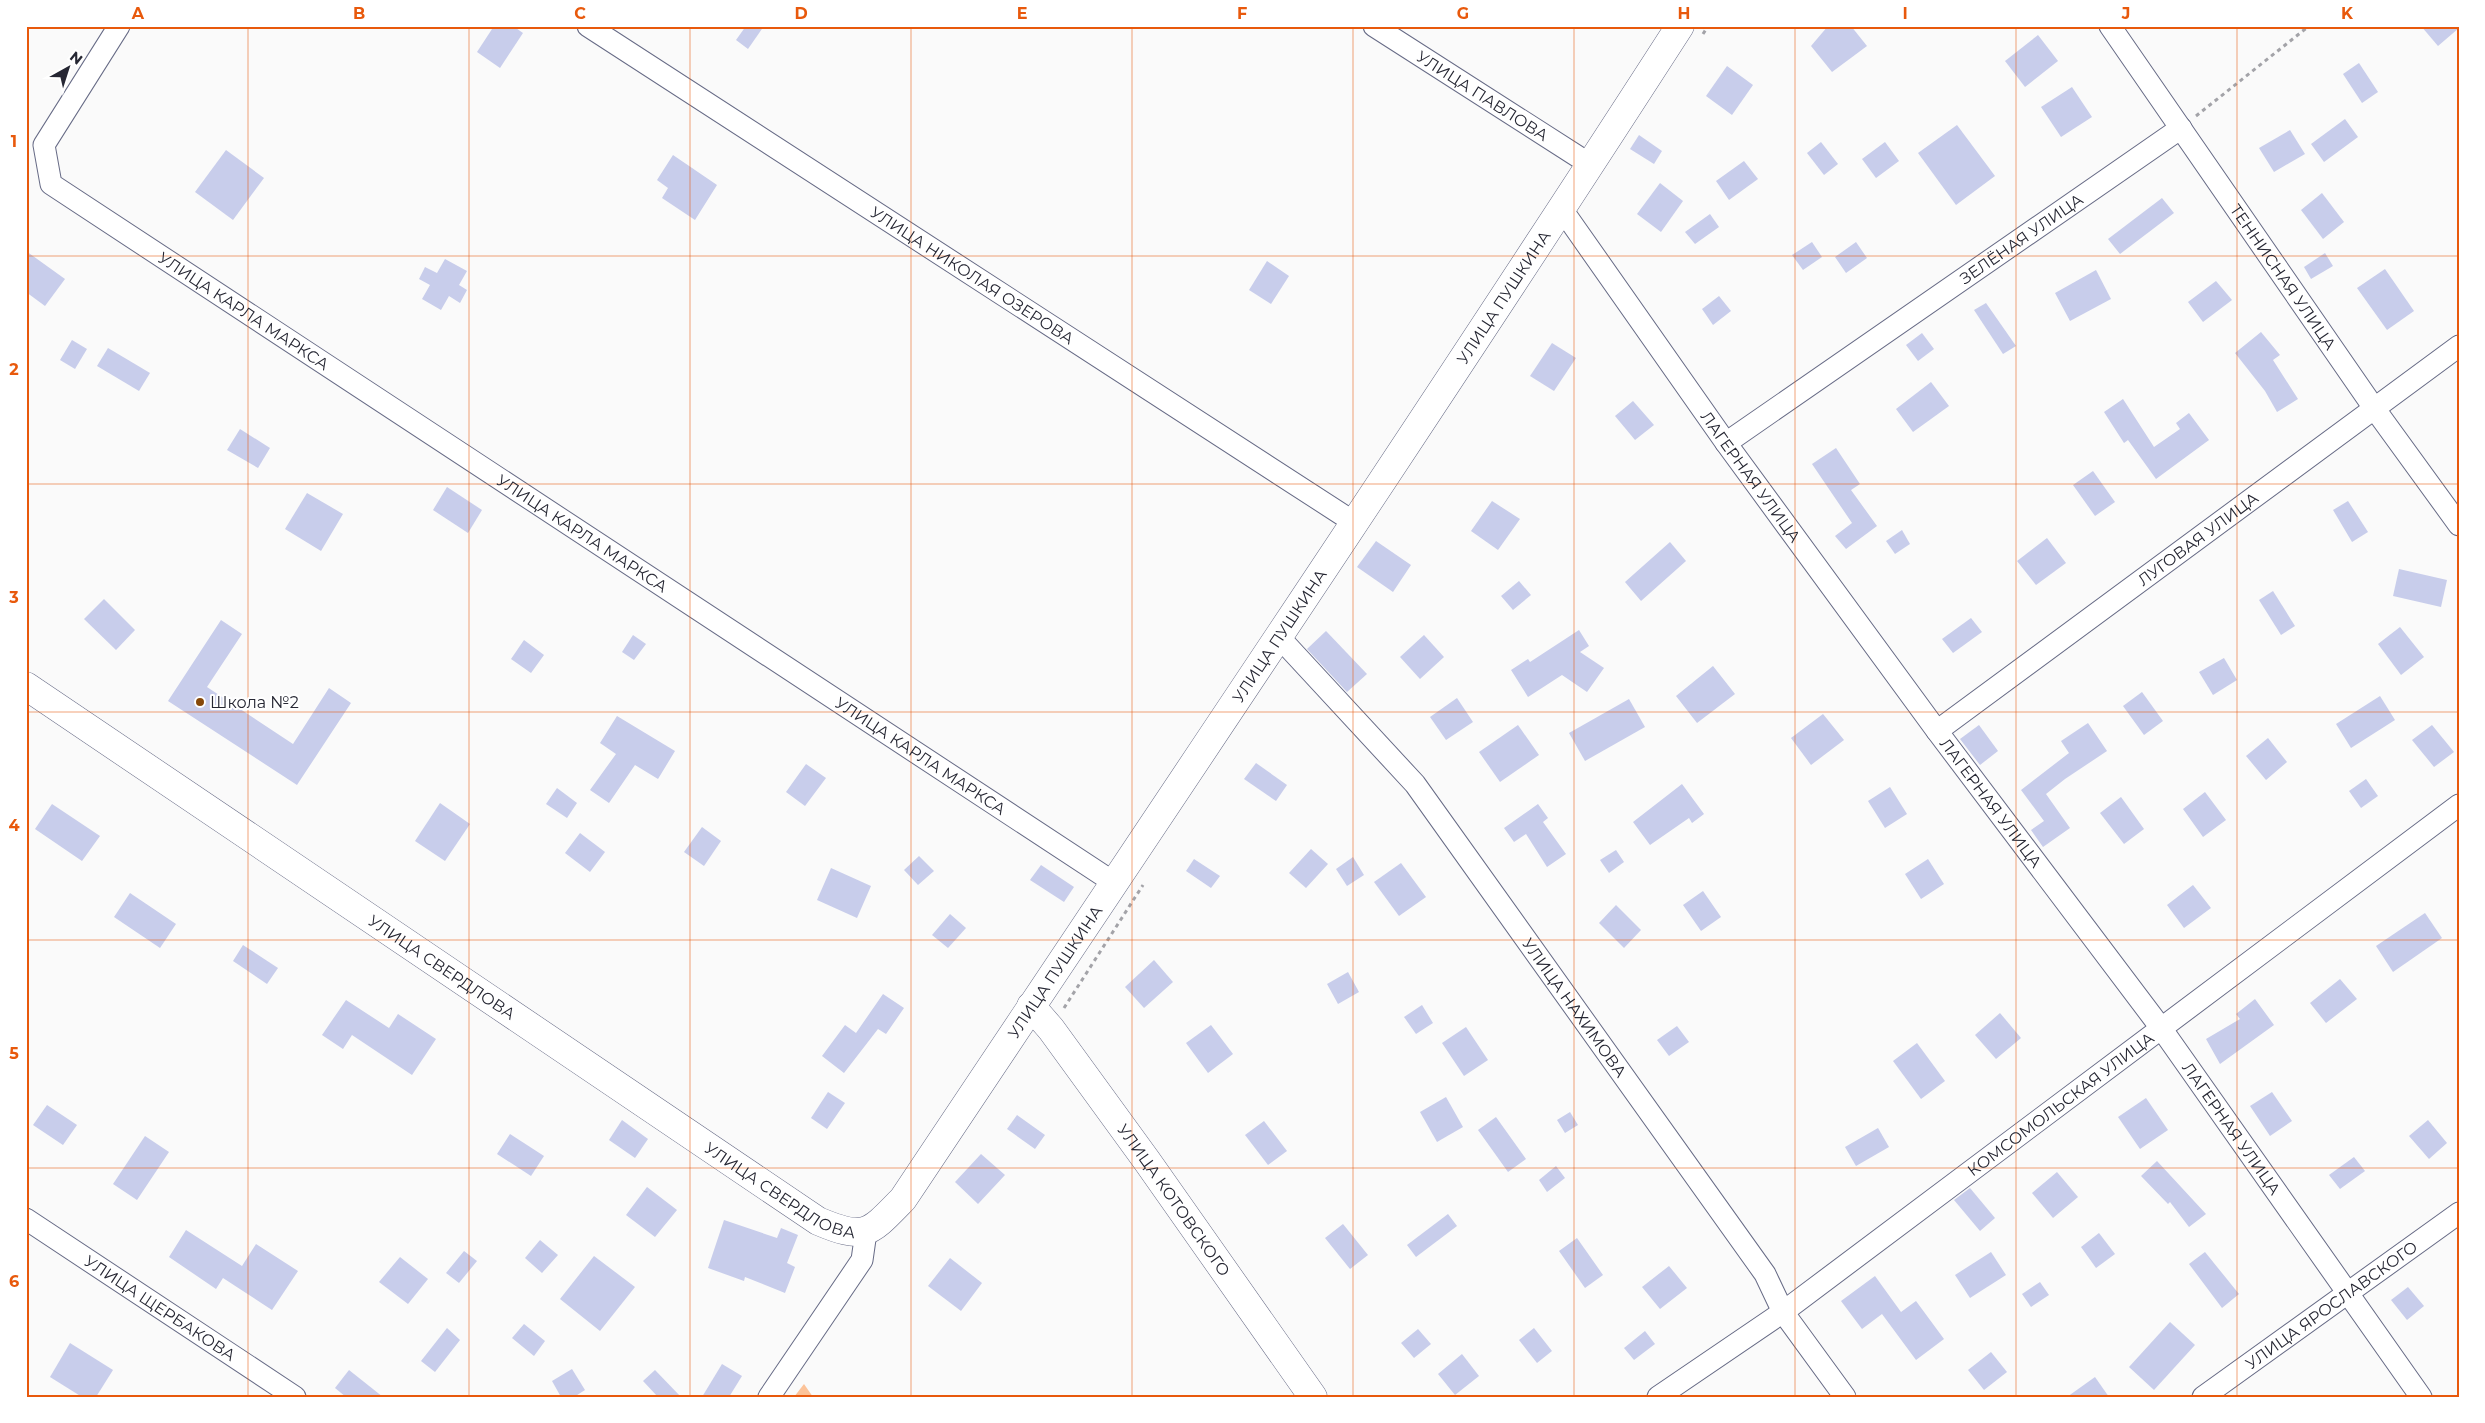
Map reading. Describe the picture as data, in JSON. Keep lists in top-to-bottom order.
{
  "streets": {
    "main road": ["УЛИЦА ПУШКИНА", "УЛИЦА СВЕРДЛОВА", "УЛИЦА КОТОВСКОГО"],
    "street": [
      "УЛИЦА ПАВЛОВА",
      "ЗЕЛЁНАЯ УЛИЦА",
      "УЛИЦА НИКОЛАЯ ОЗЕРОВА",
      "ТЕННИСНАЯ УЛИЦА",
      "УЛИЦА КАРЛА МАРКСА",
      "ЛАГЕРНАЯ УЛИЦА",
      "ЛУГОВАЯ УЛИЦА",
      "УЛИЦА НАХИМОВА",
      "КОМСОМОЛЬСКАЯ УЛИЦА",
      "УЛИЦА ЯРОСЛАВСКОГО",
      "УЛИЦА ЩЕРБАКОВА"
    ]
  },
  "crossings": [
    ["УЛИЦА ПАВЛОВА", "УЛИЦА ПУШКИНА"],
    ["ЗЕЛЁНАЯ УЛИЦА", "ТЕННИСНАЯ УЛИЦА"],
    ["ЗЕЛЁНАЯ УЛИЦА", "ЛАГЕРНАЯ УЛИЦА"],
    ["УЛИЦА НИКОЛАЯ ОЗЕРОВА", "УЛИЦА ПУШКИНА"],
    ["ТЕННИСНАЯ УЛИЦА", "ЛУГОВАЯ УЛИЦА"],
    ["УЛИЦА ПУШКИНА", "УЛИЦА КАРЛА МАРКСА"],
    ["УЛИЦА ПУШКИНА", "ЛАГЕРНАЯ УЛИЦА"],
    ["УЛИЦА ПУШКИНА", "УЛИЦА СВЕРДЛОВА"],
    ["УЛИЦА ПУШКИНА", "УЛИЦА НАХИМОВА"],
    ["УЛИЦА ПУШКИНА", "УЛИЦА КОТОВСКОГО"],
    ["ЛАГЕРНАЯ УЛИЦА", "ЛУГОВАЯ УЛИЦА"],
    ["ЛАГЕРНАЯ УЛИЦА", "КОМСОМОЛЬСКАЯ УЛИЦА"],
    ["ЛАГЕРНАЯ УЛИЦА", "УЛИЦА ЯРОСЛАВСКОГО"],
    ["УЛИЦА НАХИМОВА", "КОМСОМОЛЬСКАЯ УЛИЦА"]
  ],
  "places": ["Школа №2"],
  "north": "top right",
  "grid": {
    "columns": [
      "A",
      "B",
      "C",
      "D",
      "E",
      "F",
      "G",
      "H",
      "I",
      "J",
      "K"
    ],
    "rows": [
      "1",
      "2",
      "3",
      "4",
      "5",
      "6"
    ]
  }
}
